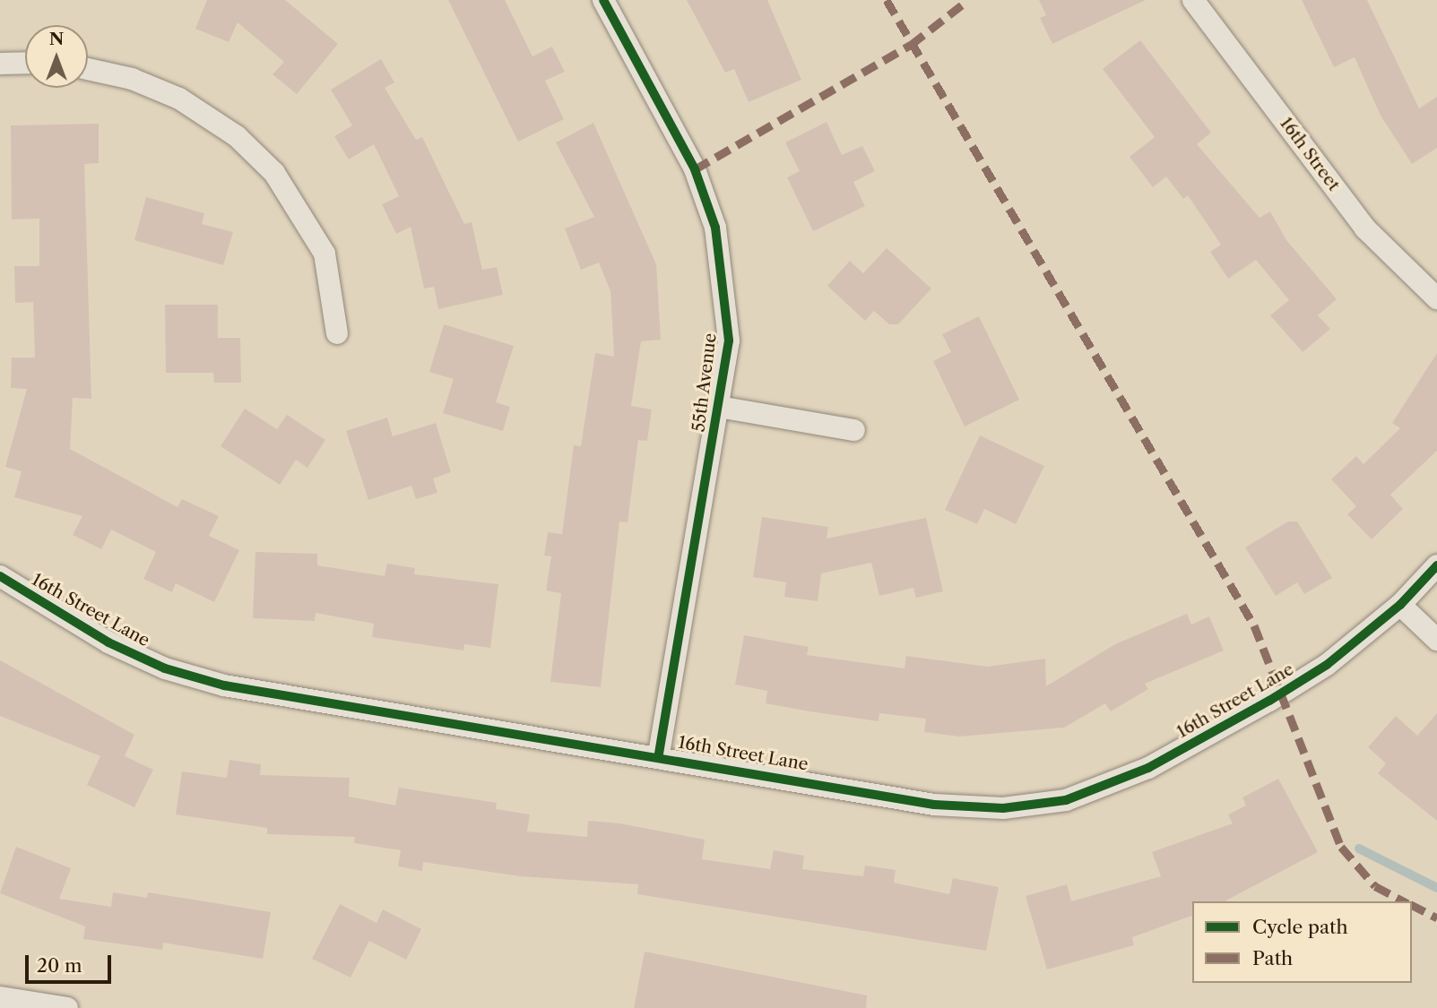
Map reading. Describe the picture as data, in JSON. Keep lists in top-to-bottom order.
{
  "streets": {
    "street": ["16th Street", "55th Avenue", "16th Street Lane"]
  },
  "crossings": [
    ["55th Avenue", "16th Street Lane"]
  ],
  "legend": ["Cycle path", "Path"],
  "scale_bar": "20 m",
  "north": "top"
}
